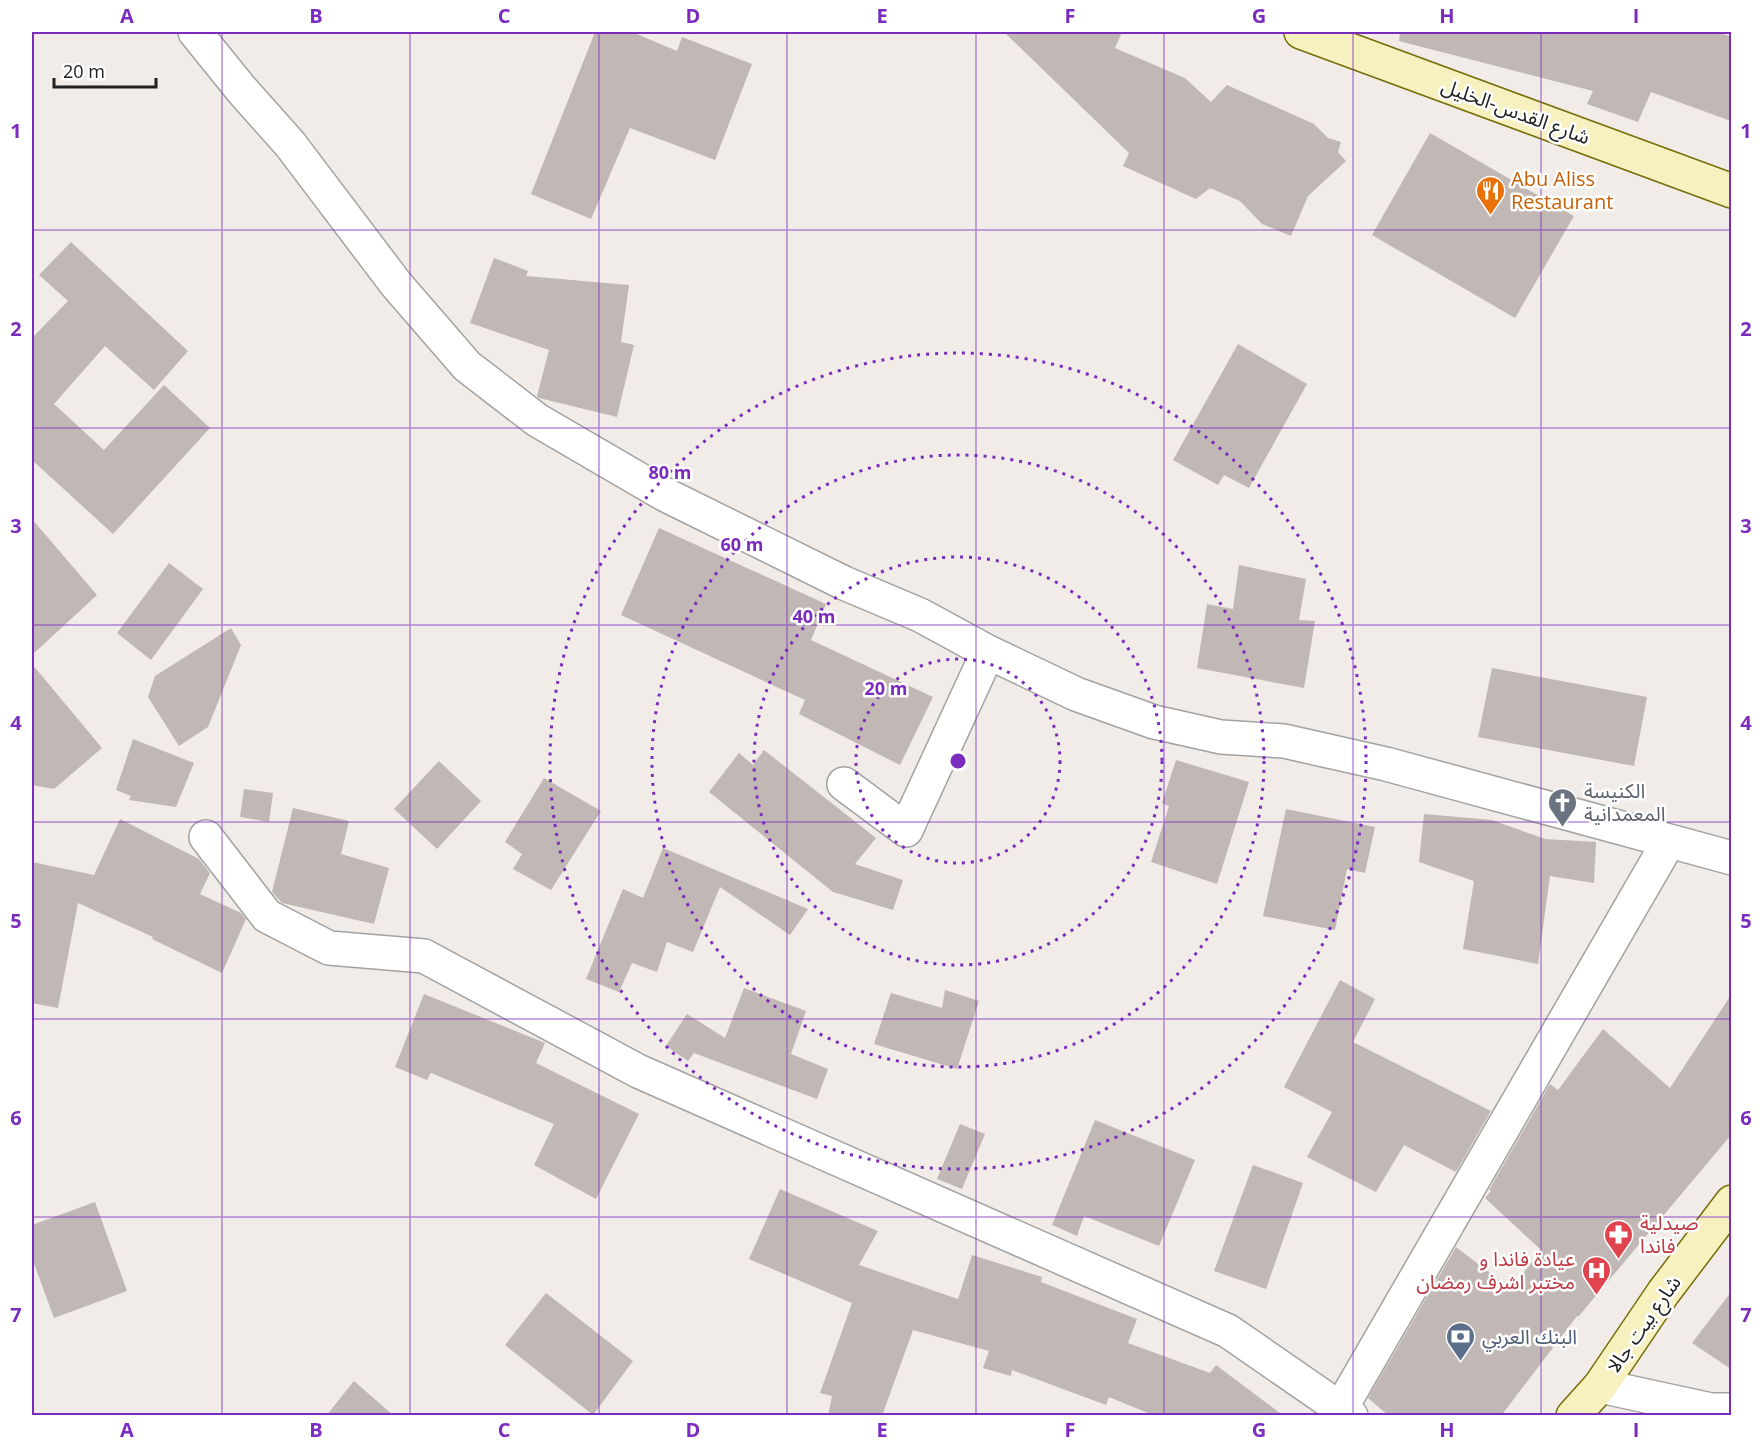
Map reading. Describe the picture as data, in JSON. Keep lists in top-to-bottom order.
{
  "streets": {
    "main road": ["شارع القدس-الخليل", "شارع بيت جالا"]
  },
  "places": {
    "restaurant": ["Abu Aliss Restaurant"],
    "church": ["الكنيسة المعمدانية"],
    "pharmacy": ["صيدلية فاندا"],
    "hospital": ["عيادة فاندا و مختبر اشرف رمضان"],
    "bank": ["البنك العربي"]
  },
  "scale_bar": "20 m",
  "grid": {
    "columns": [
      "A",
      "B",
      "C",
      "D",
      "E",
      "F",
      "G",
      "H",
      "I"
    ],
    "rows": [
      "1",
      "2",
      "3",
      "4",
      "5",
      "6",
      "7"
    ]
  },
  "rings": [
    "80 m",
    "60 m",
    "40 m",
    "20 m"
  ]
}
